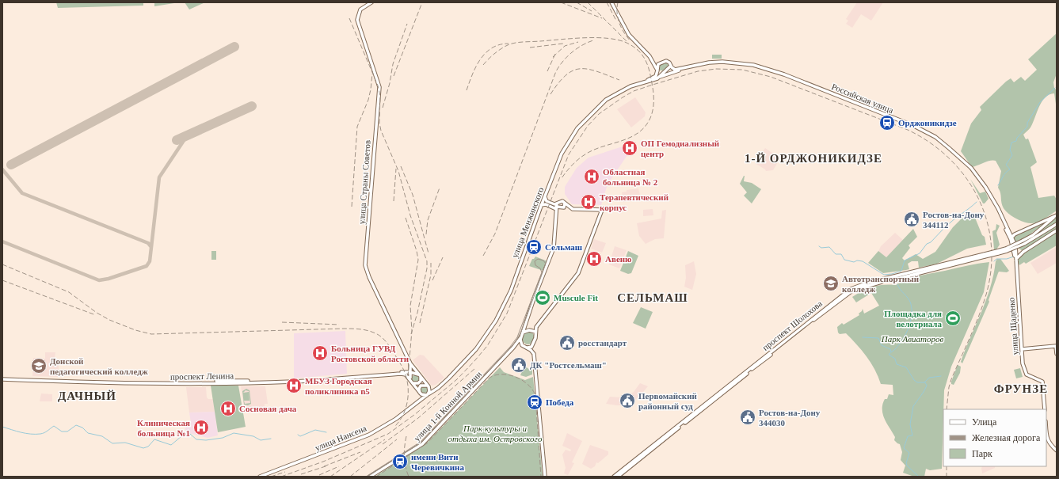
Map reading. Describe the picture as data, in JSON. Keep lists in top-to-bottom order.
{
  "streets": {
    "main road": [
      "Российская улица",
      "улица Страны Советов",
      "улица Менжинского",
      "проспект Шолохова",
      "улица Щаденко",
      "проспект Ленина",
      "улица 1-й Конной Армии",
      "улица Нансена"
    ]
  },
  "crossings": [
    ["Российская улица", "улица Менжинского"],
    ["Российская улица", "улица Щаденко"],
    ["улица Менжинского", "улица Нансена"]
  ],
  "districts": [
    "1-Й ОРДЖОНИКИДЗЕ",
    "СЕЛЬМАШ",
    "ФРУНЗЕ",
    "ДАЧНЫЙ"
  ],
  "parks": ["Парк Авиаторов", "Парк культуры и отдыха им. Островского"],
  "places": {
    "station": [
      "Орджоникидзе",
      "Сельмаш",
      "Победа",
      "имени Вити Черевичкина"
    ],
    "hospital": [
      "ОП Гемодиализный центр",
      "Областная больница № 2",
      "Терапевтический корпус",
      "Авеню",
      "Больница ГУВД Ростовской области",
      "МБУЗ Городская поликлиника n5",
      "Сосновая дача",
      "Клиническая больница №1"
    ],
    "public building": [
      "Ростов-на-Дону 344112",
      "росстандарт",
      "ДК \"Ростсельмаш\"",
      "Первомайский районный суд",
      "Ростов-на-Дону 344030"
    ],
    "school or university": ["Автотранспортный колледж", "Донской педагогический колледж"],
    "sports": ["Muscule Fit", "Площадка для велотриала"]
  },
  "legend": ["Улица", "Железная дорога", "Парк"]
}
